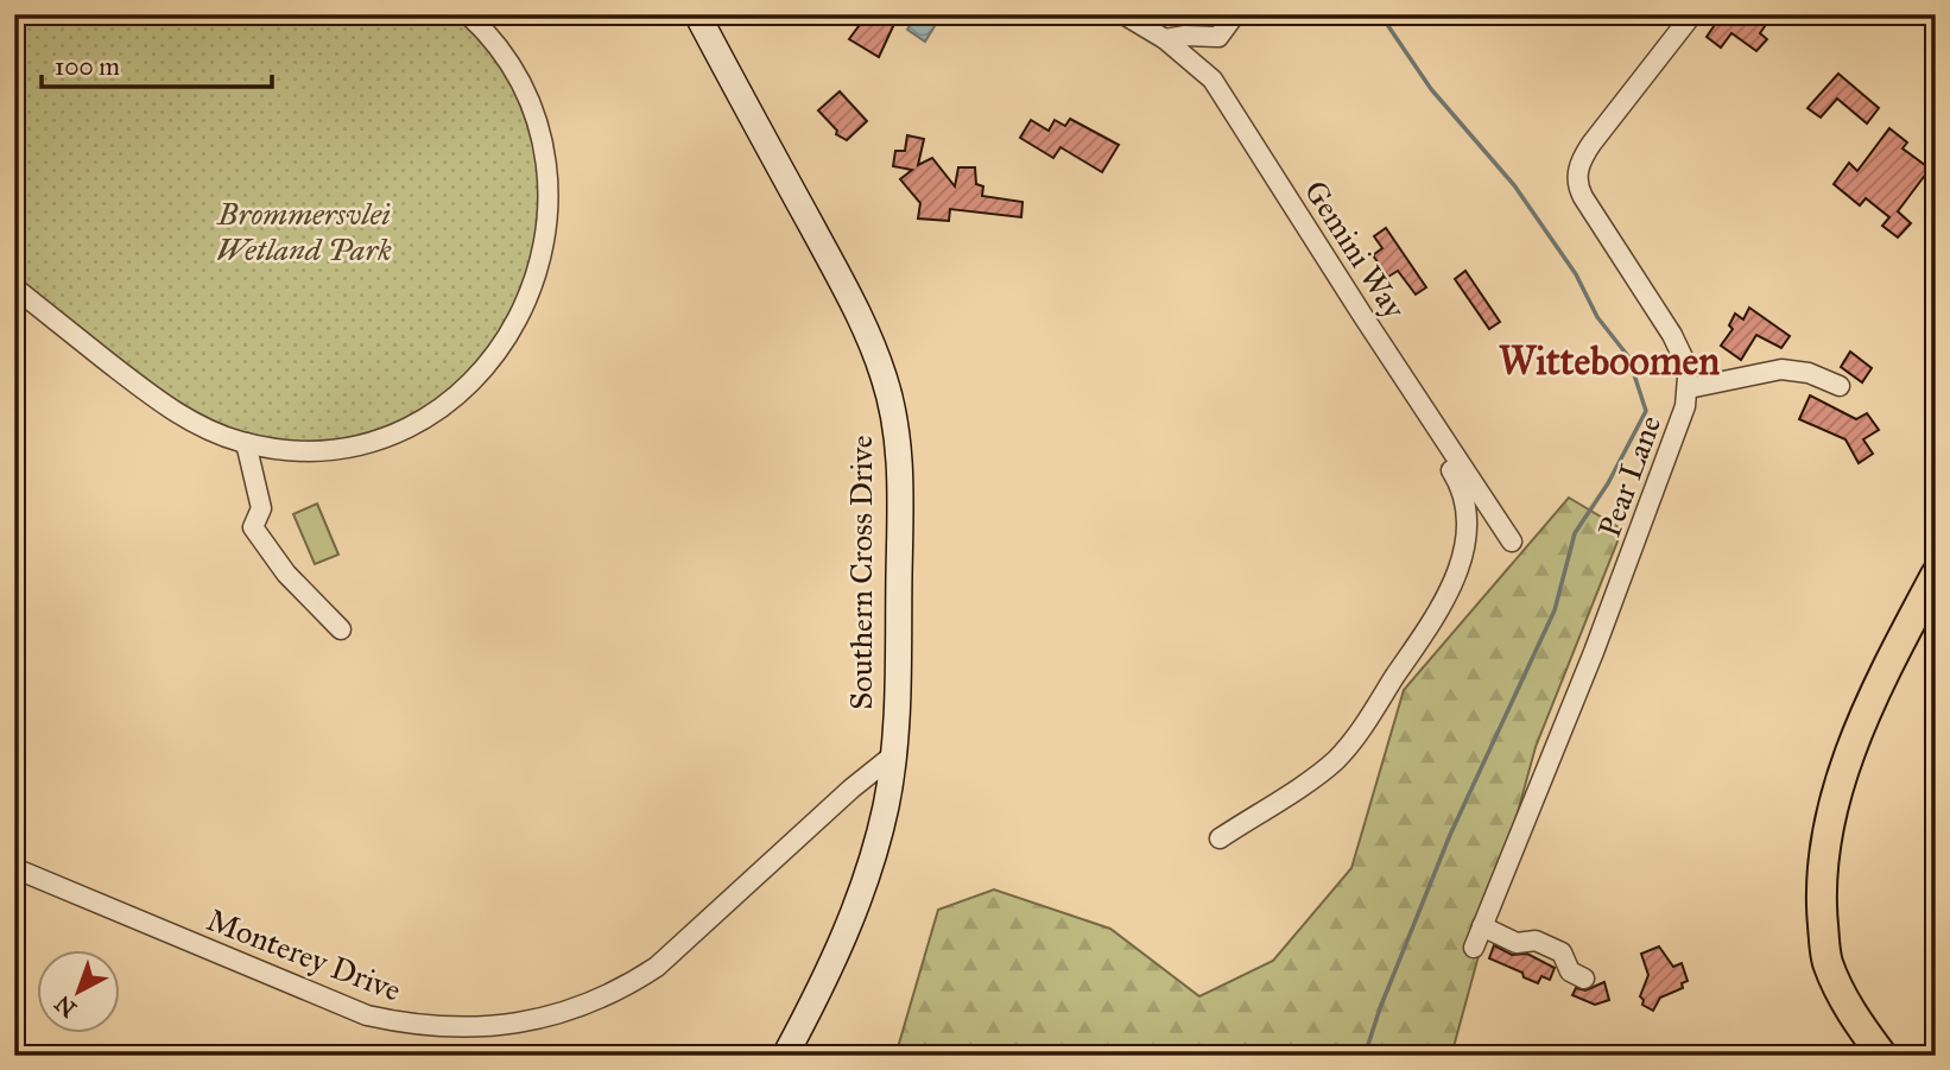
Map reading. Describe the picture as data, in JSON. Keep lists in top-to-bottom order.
{
  "streets": {
    "street": [
      "Gemini Way",
      "Pear Lane",
      "Southern Cross Drive",
      "Monterey Drive"
    ]
  },
  "crossings": [
    ["Southern Cross Drive", "Monterey Drive"]
  ],
  "districts": ["Witteboomen"],
  "parks": ["Brommersvlei Wetland Park"],
  "scale_bar": "100 m",
  "north": "bottom left"
}
